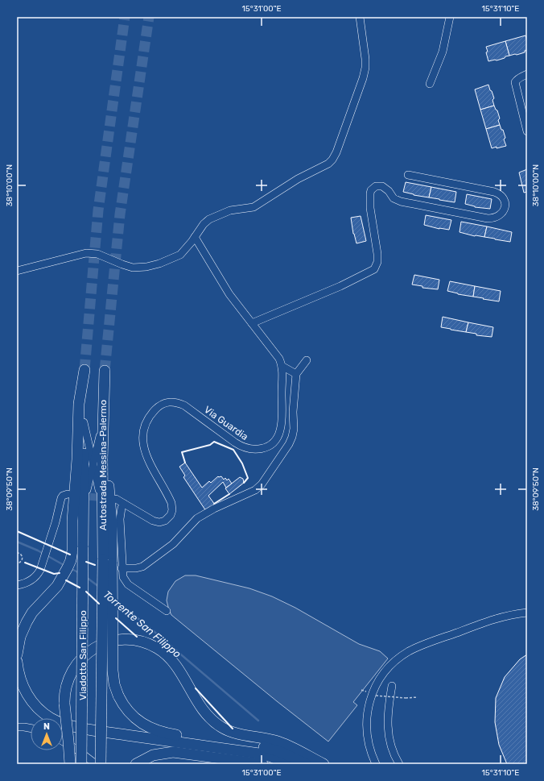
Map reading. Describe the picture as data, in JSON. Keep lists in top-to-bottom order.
{
  "streets": {
    "highway": ["Autostrada Messina-Palermo", "Viadotto San Filippo"],
    "street": ["Via Guardia"]
  },
  "crossings": [
    ["Autostrada Messina-Palermo", "Viadotto San Filippo"]
  ],
  "water": ["Torrente San Filippo"],
  "north": "top",
  "coordinates": [
    "15°31'00\"E",
    "15°31'10\"E",
    "38°10'00\"N",
    "38°09'50\"N"
  ]
}
